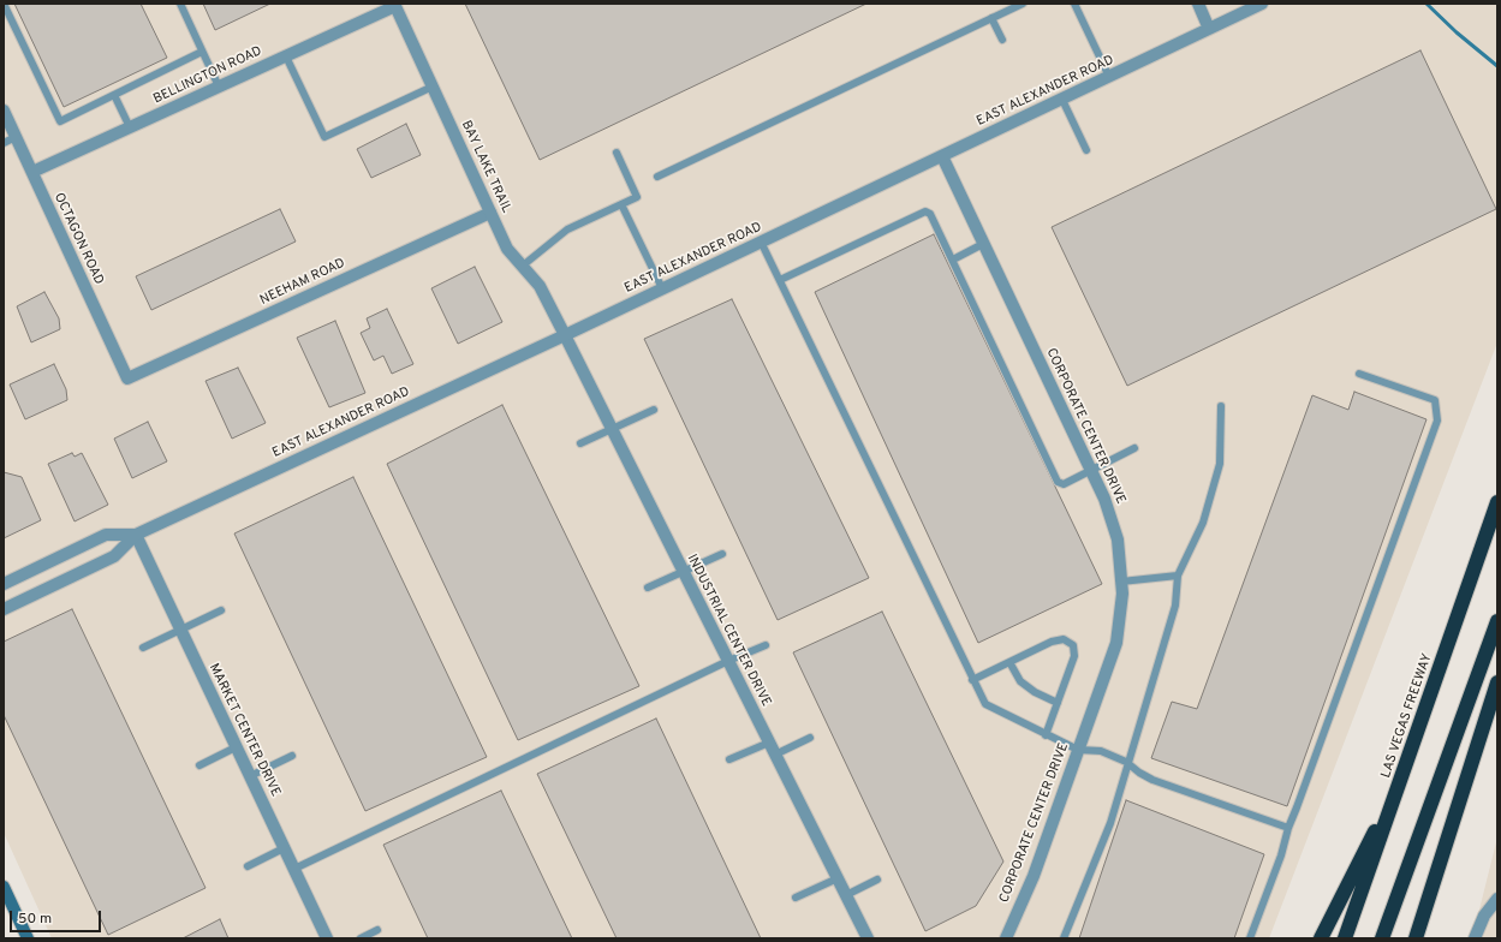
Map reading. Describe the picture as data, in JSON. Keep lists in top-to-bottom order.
{
  "streets": {
    "highway": ["LAS VEGAS FREEWAY"],
    "street": [
      "BELLINGTON ROAD",
      "EAST ALEXANDER ROAD",
      "BAY LAKE TRAIL",
      "OCTAGON ROAD",
      "NEEHAM ROAD",
      "CORPORATE CENTER DRIVE",
      "INDUSTRIAL CENTER DRIVE",
      "MARKET CENTER DRIVE"
    ]
  },
  "crossings": [
    ["BELLINGTON ROAD", "BAY LAKE TRAIL"],
    ["BELLINGTON ROAD", "OCTAGON ROAD"],
    ["EAST ALEXANDER ROAD", "BAY LAKE TRAIL"],
    ["EAST ALEXANDER ROAD", "CORPORATE CENTER DRIVE"],
    ["EAST ALEXANDER ROAD", "INDUSTRIAL CENTER DRIVE"],
    ["EAST ALEXANDER ROAD", "MARKET CENTER DRIVE"],
    ["BAY LAKE TRAIL", "NEEHAM ROAD"],
    ["BAY LAKE TRAIL", "INDUSTRIAL CENTER DRIVE"],
    ["OCTAGON ROAD", "NEEHAM ROAD"]
  ],
  "scale_bar": "50 m"
}
